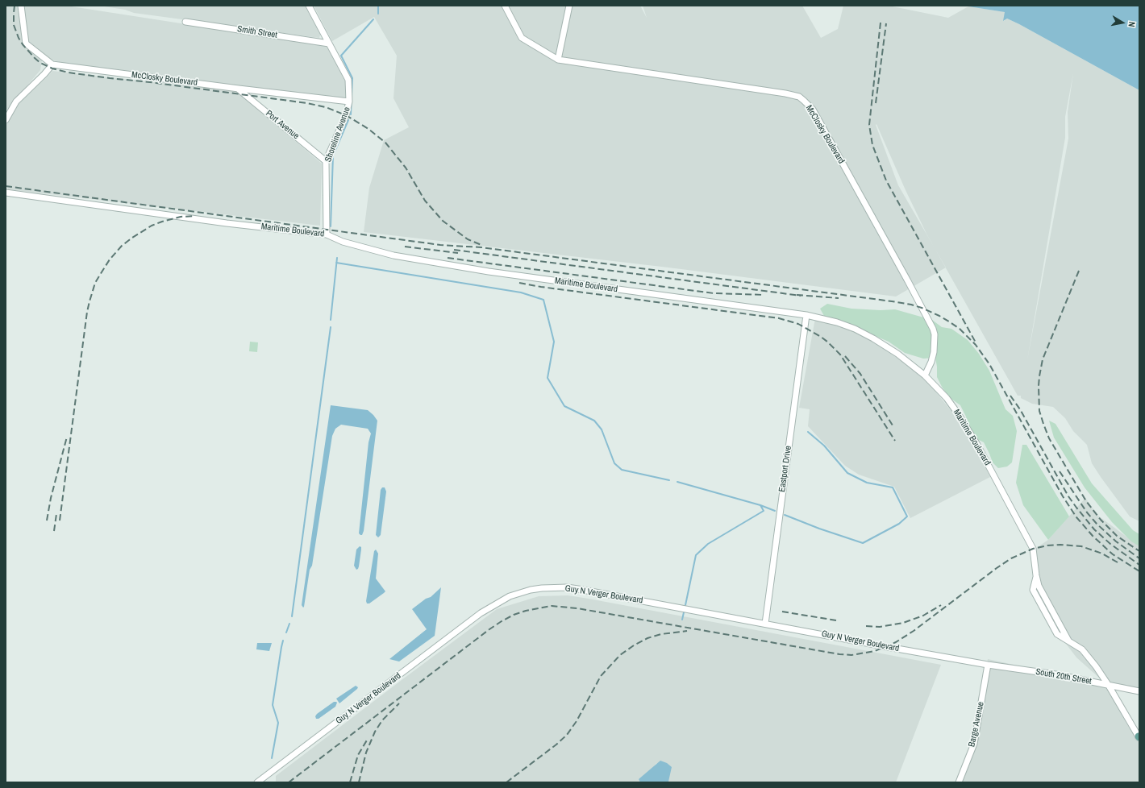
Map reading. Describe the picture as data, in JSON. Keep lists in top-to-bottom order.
{
  "streets": {
    "street": [
      "Smith Street",
      "McClosky Boulevard",
      "Port Avenue",
      "Shoreline Avenue",
      "Maritime Boulevard",
      "Eastport Drive",
      "Guy N Verger Boulevard",
      "South 20th Street",
      "Barge Avenue"
    ]
  },
  "crossings": [
    ["Smith Street", "Shoreline Avenue"],
    ["McClosky Boulevard", "Port Avenue"],
    ["McClosky Boulevard", "Shoreline Avenue"],
    ["McClosky Boulevard", "Maritime Boulevard"],
    ["Port Avenue", "Shoreline Avenue"],
    ["Shoreline Avenue", "Maritime Boulevard"],
    ["Maritime Boulevard", "Eastport Drive"],
    ["Maritime Boulevard", "South 20th Street"],
    ["Eastport Drive", "Guy N Verger Boulevard"],
    ["Guy N Verger Boulevard", "South 20th Street"],
    ["Guy N Verger Boulevard", "Barge Avenue"],
    ["South 20th Street", "Barge Avenue"]
  ],
  "north": "right"
}
